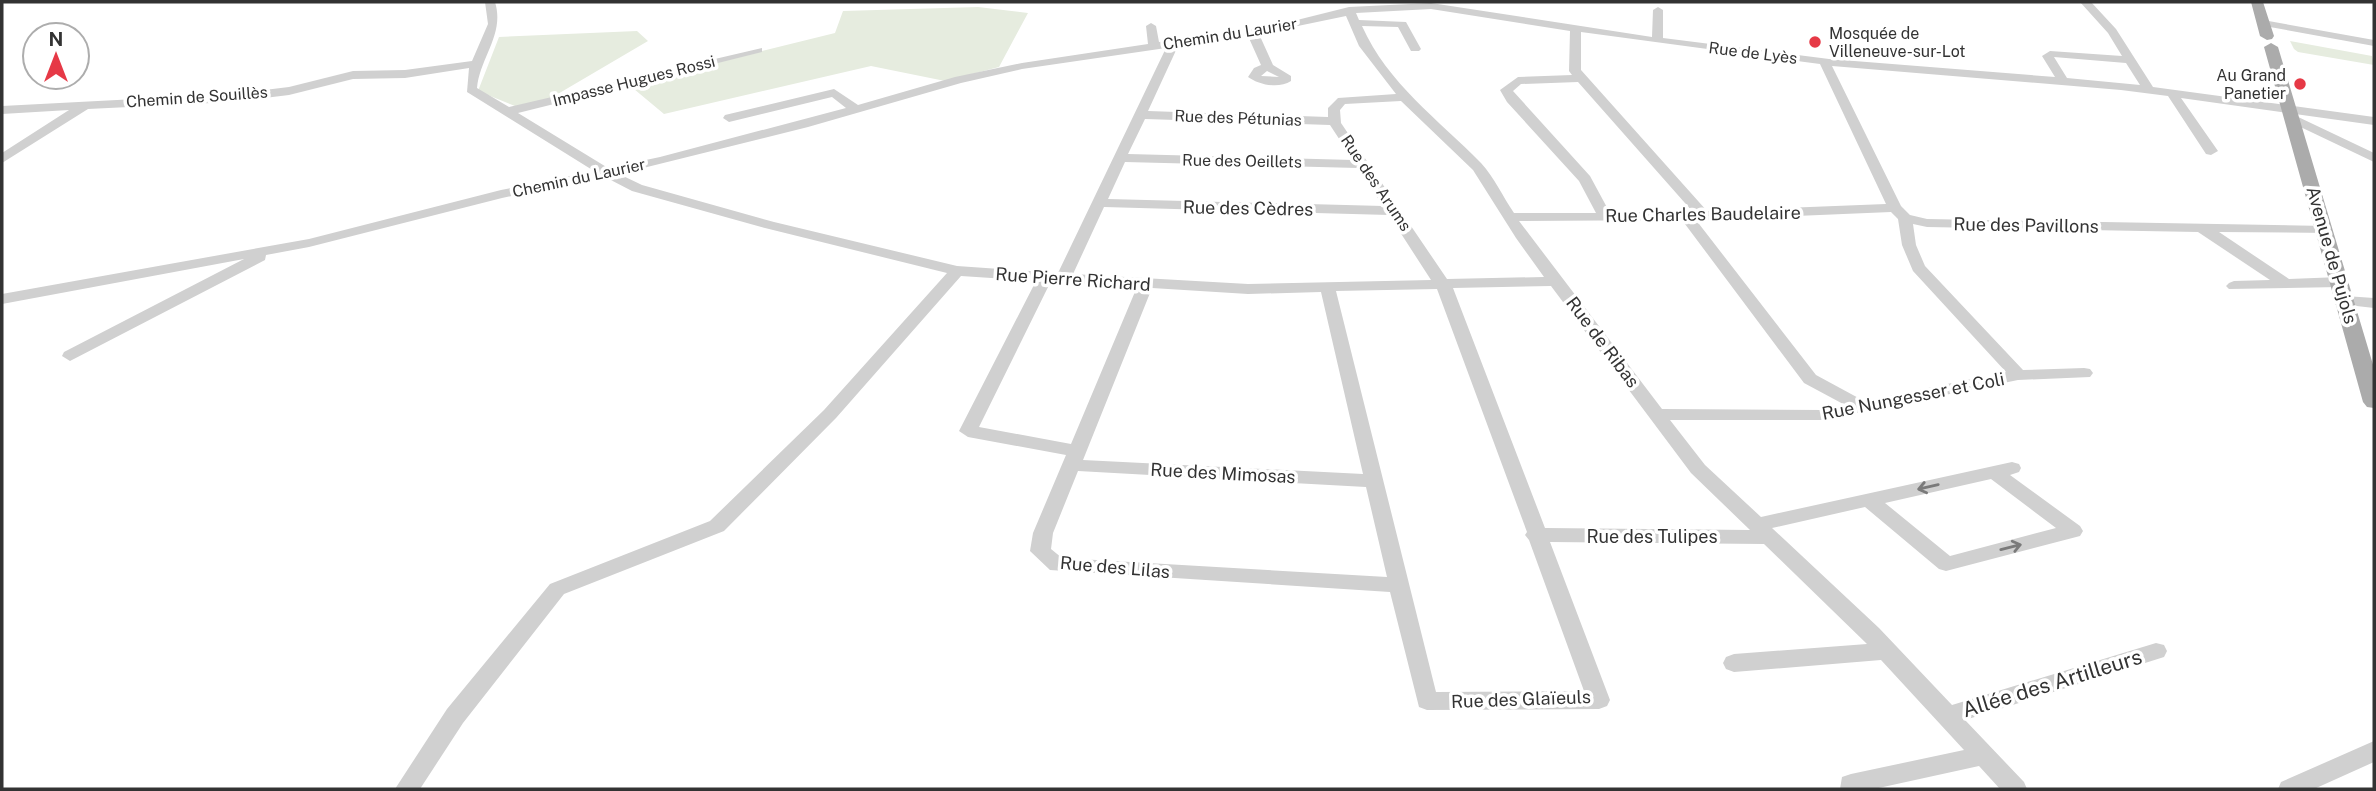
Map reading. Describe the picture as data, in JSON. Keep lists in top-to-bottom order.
{
  "streets": {
    "main road": ["Avenue de Pujols"],
    "street": [
      "Chemin du Laurier",
      "Rue de Lyès",
      "Impasse Hugues Rossi",
      "Chemin de Souillès",
      "Rue des Pétunias",
      "Rue des Oeillets",
      "Rue des Arums",
      "Rue des Cèdres",
      "Rue Charles Baudelaire",
      "Rue des Pavillons",
      "Rue Pierre Richard",
      "Rue de Ribas",
      "Rue Nungesser et Coli",
      "Rue des Mimosas",
      "Rue des Tulipes",
      "Rue des Lilas",
      "Allée des Artilleurs",
      "Rue des Glaïeuls"
    ]
  },
  "crossings": [
    ["Chemin du Laurier", "Rue de Lyès"],
    ["Chemin du Laurier", "Rue Pierre Richard"],
    ["Chemin du Laurier", "Rue de Ribas"],
    ["Chemin du Laurier", "Rue des Mimosas"],
    ["Rue de Lyès", "Avenue de Pujols"],
    ["Impasse Hugues Rossi", "Rue Pierre Richard"],
    ["Chemin de Souillès", "Rue Pierre Richard"],
    ["Rue des Pétunias", "Rue des Arums"],
    ["Rue des Pétunias", "Rue des Mimosas"],
    ["Rue des Oeillets", "Rue des Arums"],
    ["Rue des Oeillets", "Rue des Mimosas"],
    ["Rue des Arums", "Rue des Cèdres"],
    ["Rue des Arums", "Rue Pierre Richard"],
    ["Rue des Arums", "Rue de Ribas"],
    ["Rue des Arums", "Rue des Glaïeuls"],
    ["Rue des Cèdres", "Rue des Mimosas"],
    ["Rue Charles Baudelaire", "Rue des Pavillons"],
    ["Rue Charles Baudelaire", "Rue de Ribas"],
    ["Rue des Pavillons", "Avenue de Pujols"],
    ["Rue Pierre Richard", "Rue de Ribas"],
    ["Rue Pierre Richard", "Rue des Mimosas"],
    ["Rue Pierre Richard", "Rue des Lilas"],
    ["Rue Pierre Richard", "Rue des Glaïeuls"],
    ["Rue de Ribas", "Rue Nungesser et Coli"],
    ["Rue de Ribas", "Rue des Tulipes"],
    ["Rue de Ribas", "Allée des Artilleurs"],
    ["Rue des Mimosas", "Rue des Lilas"],
    ["Rue des Mimosas", "Rue des Glaïeuls"],
    ["Rue des Tulipes", "Rue des Glaïeuls"],
    ["Rue des Lilas", "Rue des Glaïeuls"]
  ],
  "places": ["Mosquée de Villeneuve-sur-Lot", "Au Grand Panetier"],
  "north": "top"
}
